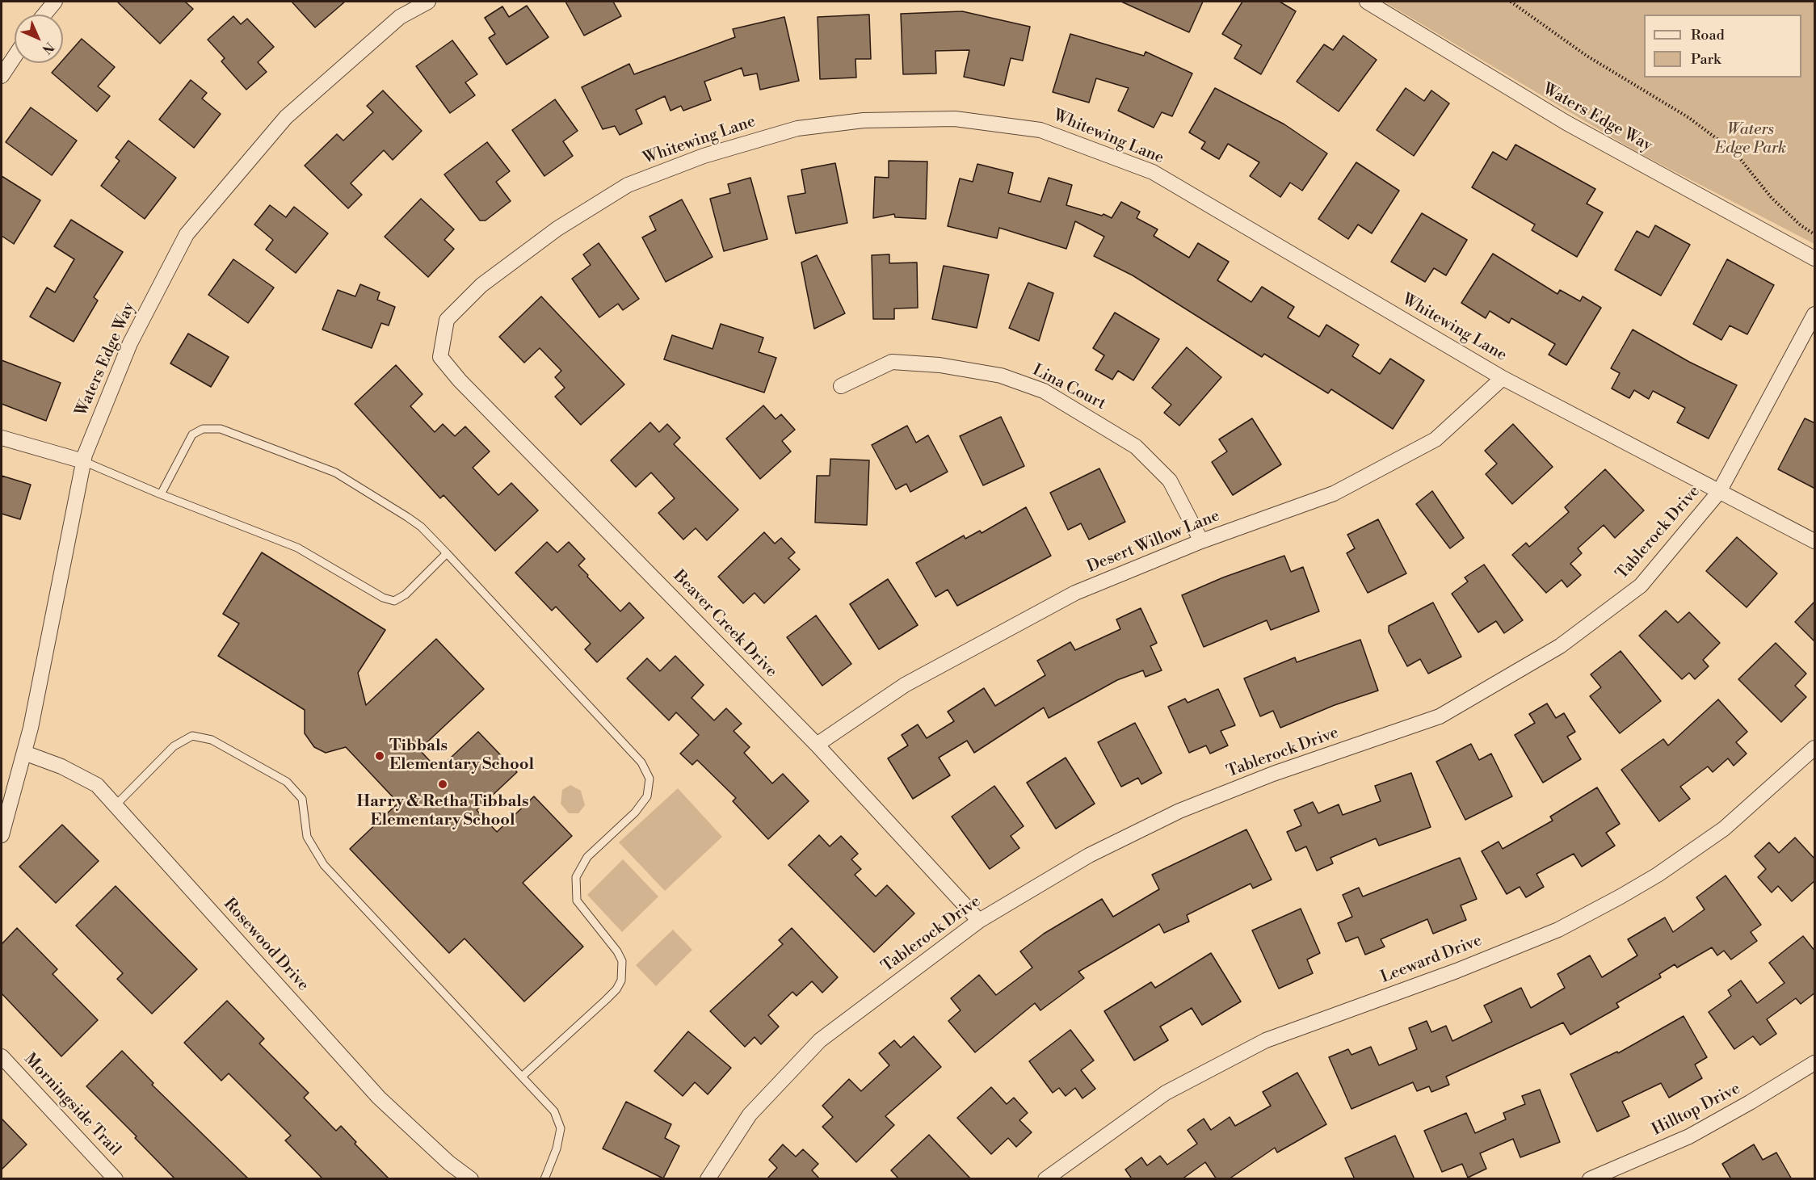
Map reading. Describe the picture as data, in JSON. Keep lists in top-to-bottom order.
{
  "streets": {
    "street": [
      "Waters Edge Way",
      "Whitewing Lane",
      "Lina Court",
      "Tablerock Drive",
      "Desert Willow Lane",
      "Beaver Creek Drive",
      "Rosewood Drive",
      "Leeward Drive",
      "Morningside Trail",
      "Hilltop Drive"
    ]
  },
  "crossings": [
    ["Waters Edge Way", "Rosewood Drive"],
    ["Whitewing Lane", "Tablerock Drive"],
    ["Whitewing Lane", "Desert Willow Lane"],
    ["Whitewing Lane", "Beaver Creek Drive"],
    ["Lina Court", "Desert Willow Lane"],
    ["Tablerock Drive", "Beaver Creek Drive"],
    ["Desert Willow Lane", "Beaver Creek Drive"]
  ],
  "parks": ["Waters Edge Park"],
  "places": ["Tibbals Elementary School", "Harry & Retha Tibbals Elementary School"],
  "legend": ["Road", "Park"],
  "north": "bottom right"
}
